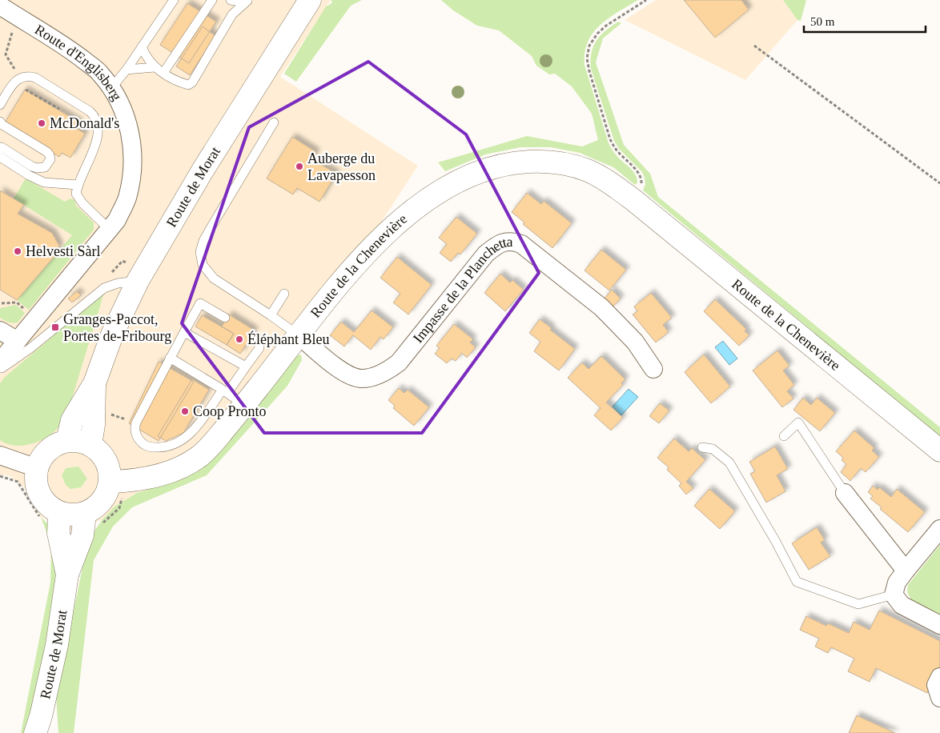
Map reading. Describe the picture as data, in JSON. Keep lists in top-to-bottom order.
{
  "streets": {
    "main road": ["Route de Morat", "Route de la Chenevière"],
    "street": ["Route d'Englisberg", "Impasse de la Planchetta"]
  },
  "crossings": [
    ["Route de Morat", "Route de la Chenevière"],
    ["Route de la Chenevière", "Impasse de la Planchetta"]
  ],
  "places": {
    "other": [
      "McDonald's",
      "Auberge du Lavapesson",
      "Helvesti Sàrl",
      "Éléphant Bleu",
      "Coop Pronto"
    ],
    "transit": ["Granges-Paccot, Portes de-Fribourg"]
  },
  "scale_bar": "50 m"
}
